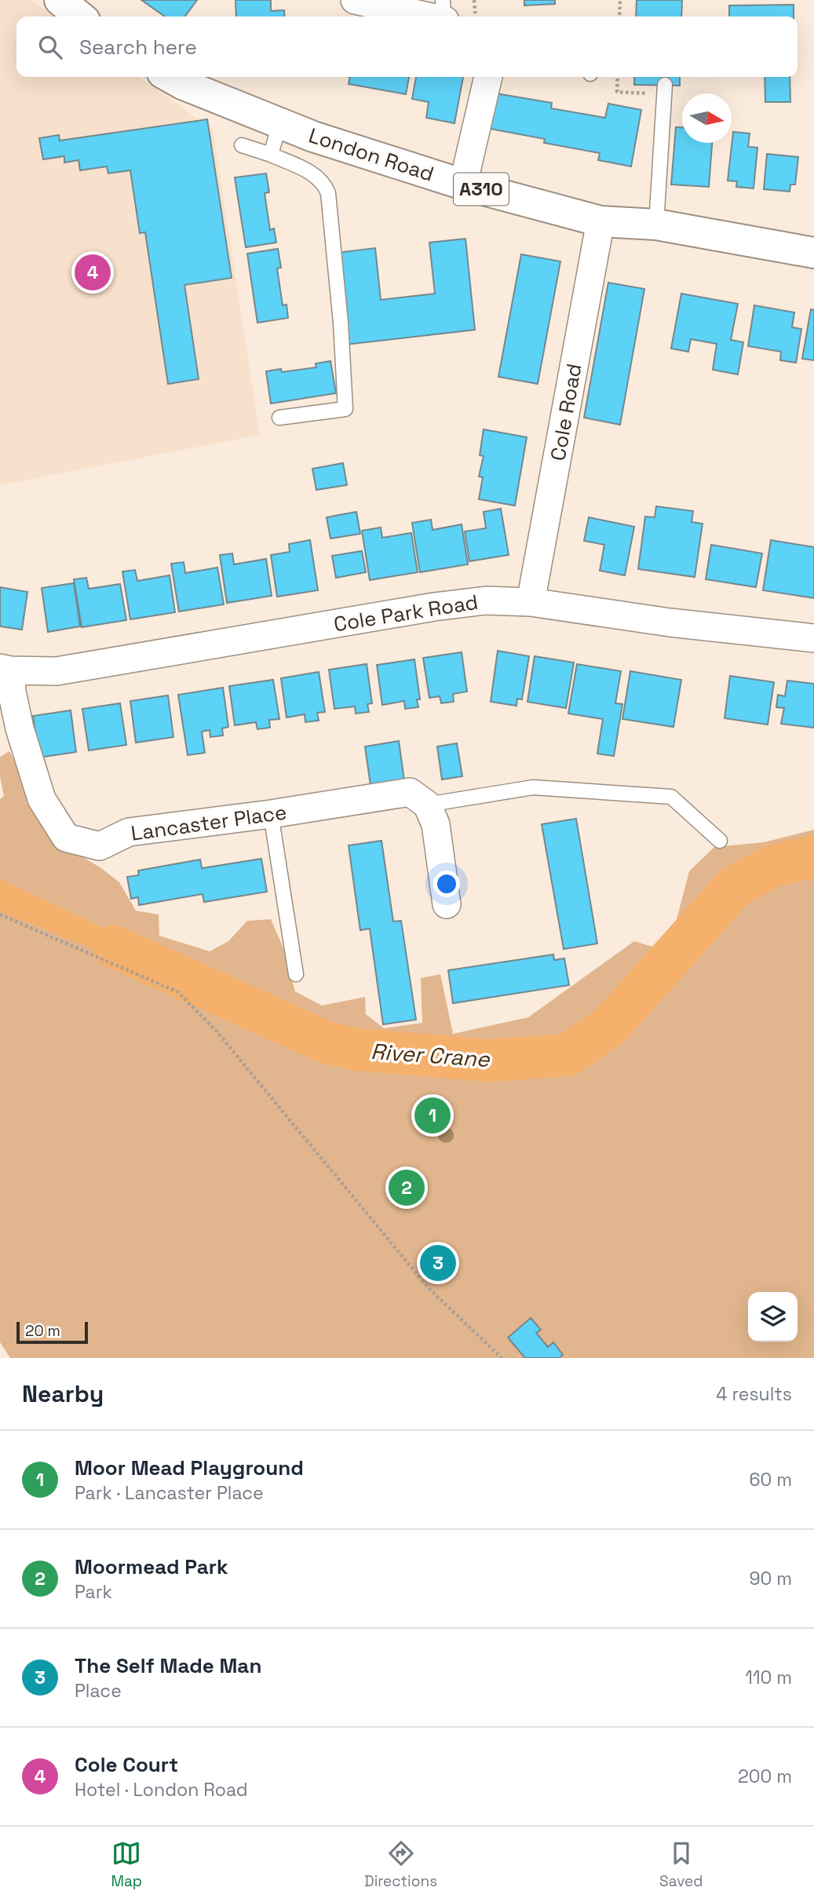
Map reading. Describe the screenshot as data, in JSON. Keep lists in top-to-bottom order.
{
  "streets": {
    "main road": ["London Road", "A310"],
    "street": ["Cole Road", "Cole Park Road", "Lancaster Place"]
  },
  "crossings": [
    ["London Road", "Cole Road"],
    ["Cole Road", "Cole Park Road"],
    ["Cole Park Road", "Lancaster Place"]
  ],
  "water": ["River Crane"],
  "scale_bar": "20 m",
  "north": "right",
  "page": {
    "search": "Search here",
    "pins": [
      "4",
      "1",
      "2",
      "3"
    ],
    "scale": "20 m",
    "heading": ["Nearby", "4 results"],
    "list": [
      {
        "mark": "1",
        "name": "Moor Mead Playground",
        "note": "Park · Lancaster Place",
        "value": "60 m"
      },
      {
        "mark": "2",
        "name": "Moormead Park",
        "note": "Park",
        "value": "90 m"
      },
      {
        "mark": "3",
        "name": "The Self Made Man",
        "note": "Place",
        "value": "110 m"
      },
      {
        "mark": "4",
        "name": "Cole Court",
        "note": "Hotel · London Road",
        "value": "200 m"
      }
    ],
    "nav": ["Map", "Directions", "Saved"]
  }
}
